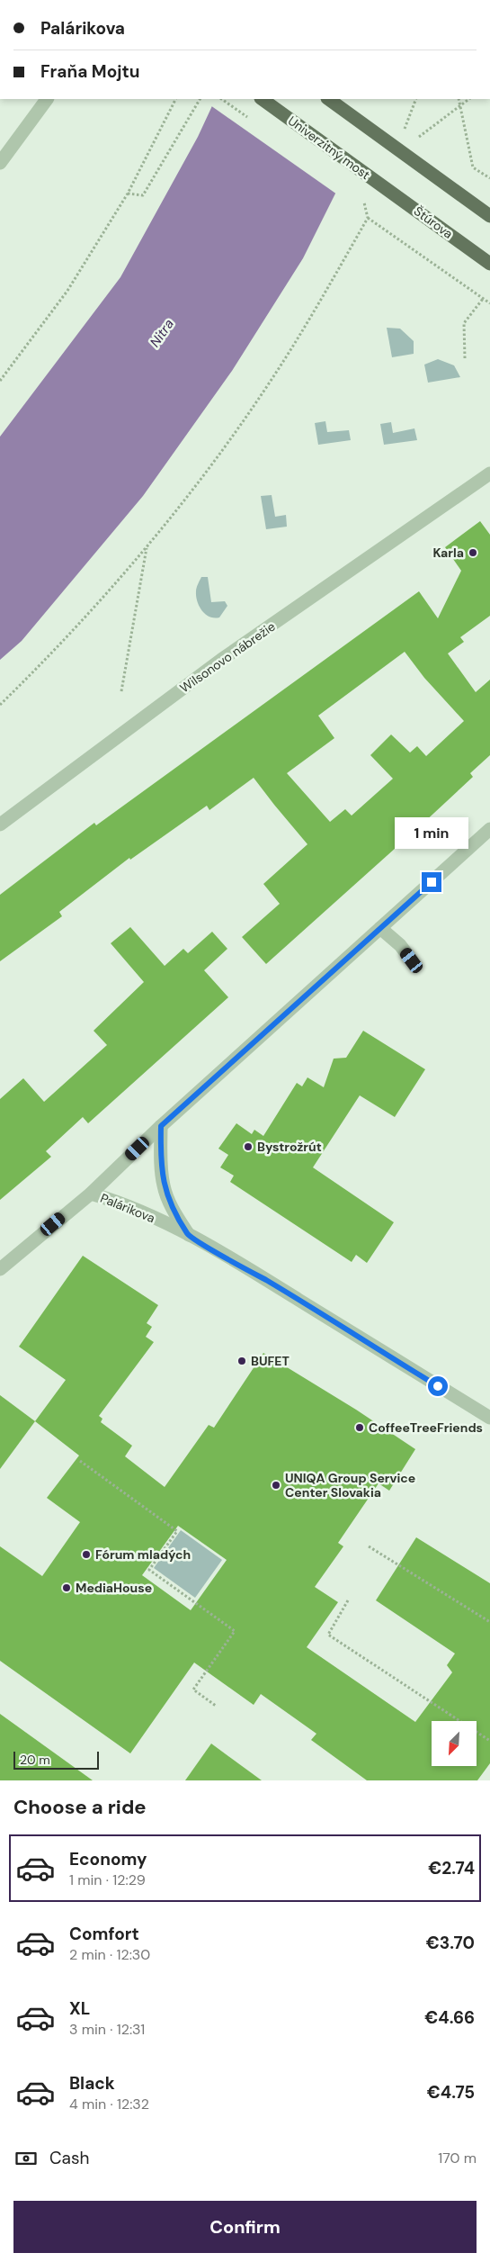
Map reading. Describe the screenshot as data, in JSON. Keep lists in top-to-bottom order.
{
  "streets": {
    "main road": ["Univerzitný most", "Štúrova"],
    "street": ["Wilsonovo nábrežie", "Palárikova"]
  },
  "crossings": [
    ["Univerzitný most", "Štúrova"]
  ],
  "water": ["Nitra"],
  "places": [
    "Karla",
    "Bystrožrút",
    "BUFET",
    "CoffeeTreeFriends",
    "UNIQA Group Service Center Slovakia",
    "Fórum mladých",
    "MediaHouse"
  ],
  "scale_bar": "20 m",
  "north": "bottom left",
  "page": {
    "banner": ["Palárikova", "Fraňa Mojtu"],
    "bubble": "1 min",
    "scale": "20 m",
    "heading": "Choose a ride",
    "list": [
      {
        "name": "Economy",
        "note": "1 min · 12:29",
        "value": "€2.74"
      },
      {
        "name": "Comfort",
        "note": "2 min · 12:30",
        "value": "€3.70"
      },
      {
        "name": "XL",
        "note": "3 min · 12:31",
        "value": "€4.66"
      },
      {
        "name": "Black",
        "note": "4 min · 12:32",
        "value": "€4.75"
      }
    ],
    "pay": ["Cash", "170 m"],
    "buttons": "Confirm"
  }
}
